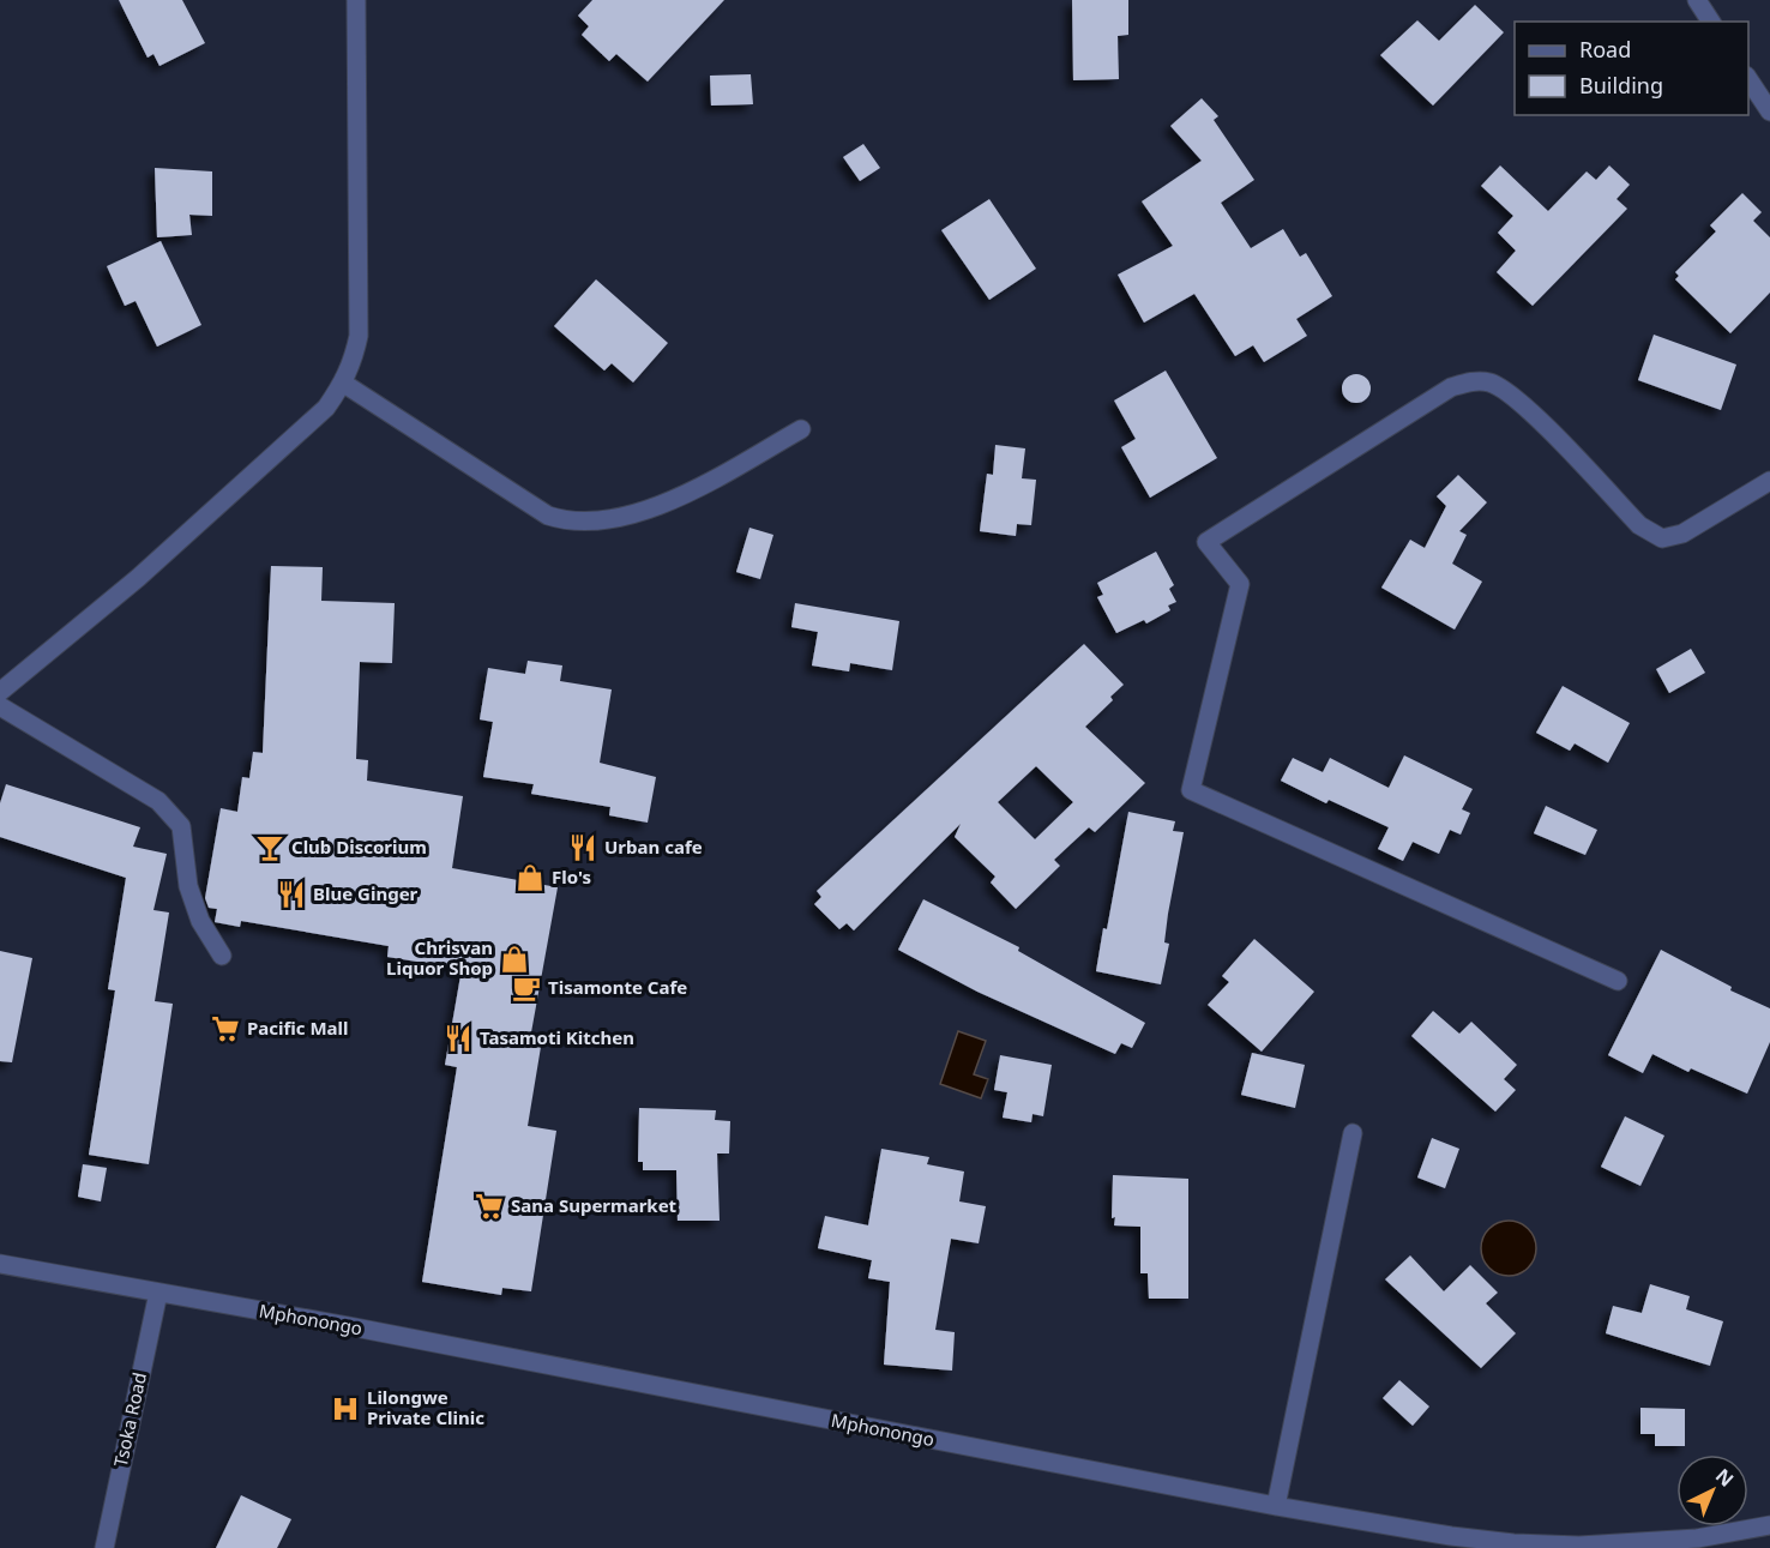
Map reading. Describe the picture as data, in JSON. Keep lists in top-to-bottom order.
{
  "streets": {
    "street": ["Mphonongo", "Tsoka Road"]
  },
  "crossings": [
    ["Mphonongo", "Tsoka Road"]
  ],
  "places": {
    "bar": ["Club Discorium"],
    "restaurant": ["Urban cafe", "Blue Ginger", "Tasamoti Kitchen"],
    "shop": ["Flo's", "Chrisvan Liquor Shop"],
    "cafe": ["Tisamonte Cafe"],
    "supermarket": ["Pacific Mall", "Sana Supermarket"],
    "hospital": ["Lilongwe Private Clinic"]
  },
  "legend": ["Road", "Building"],
  "north": "top right"
}
